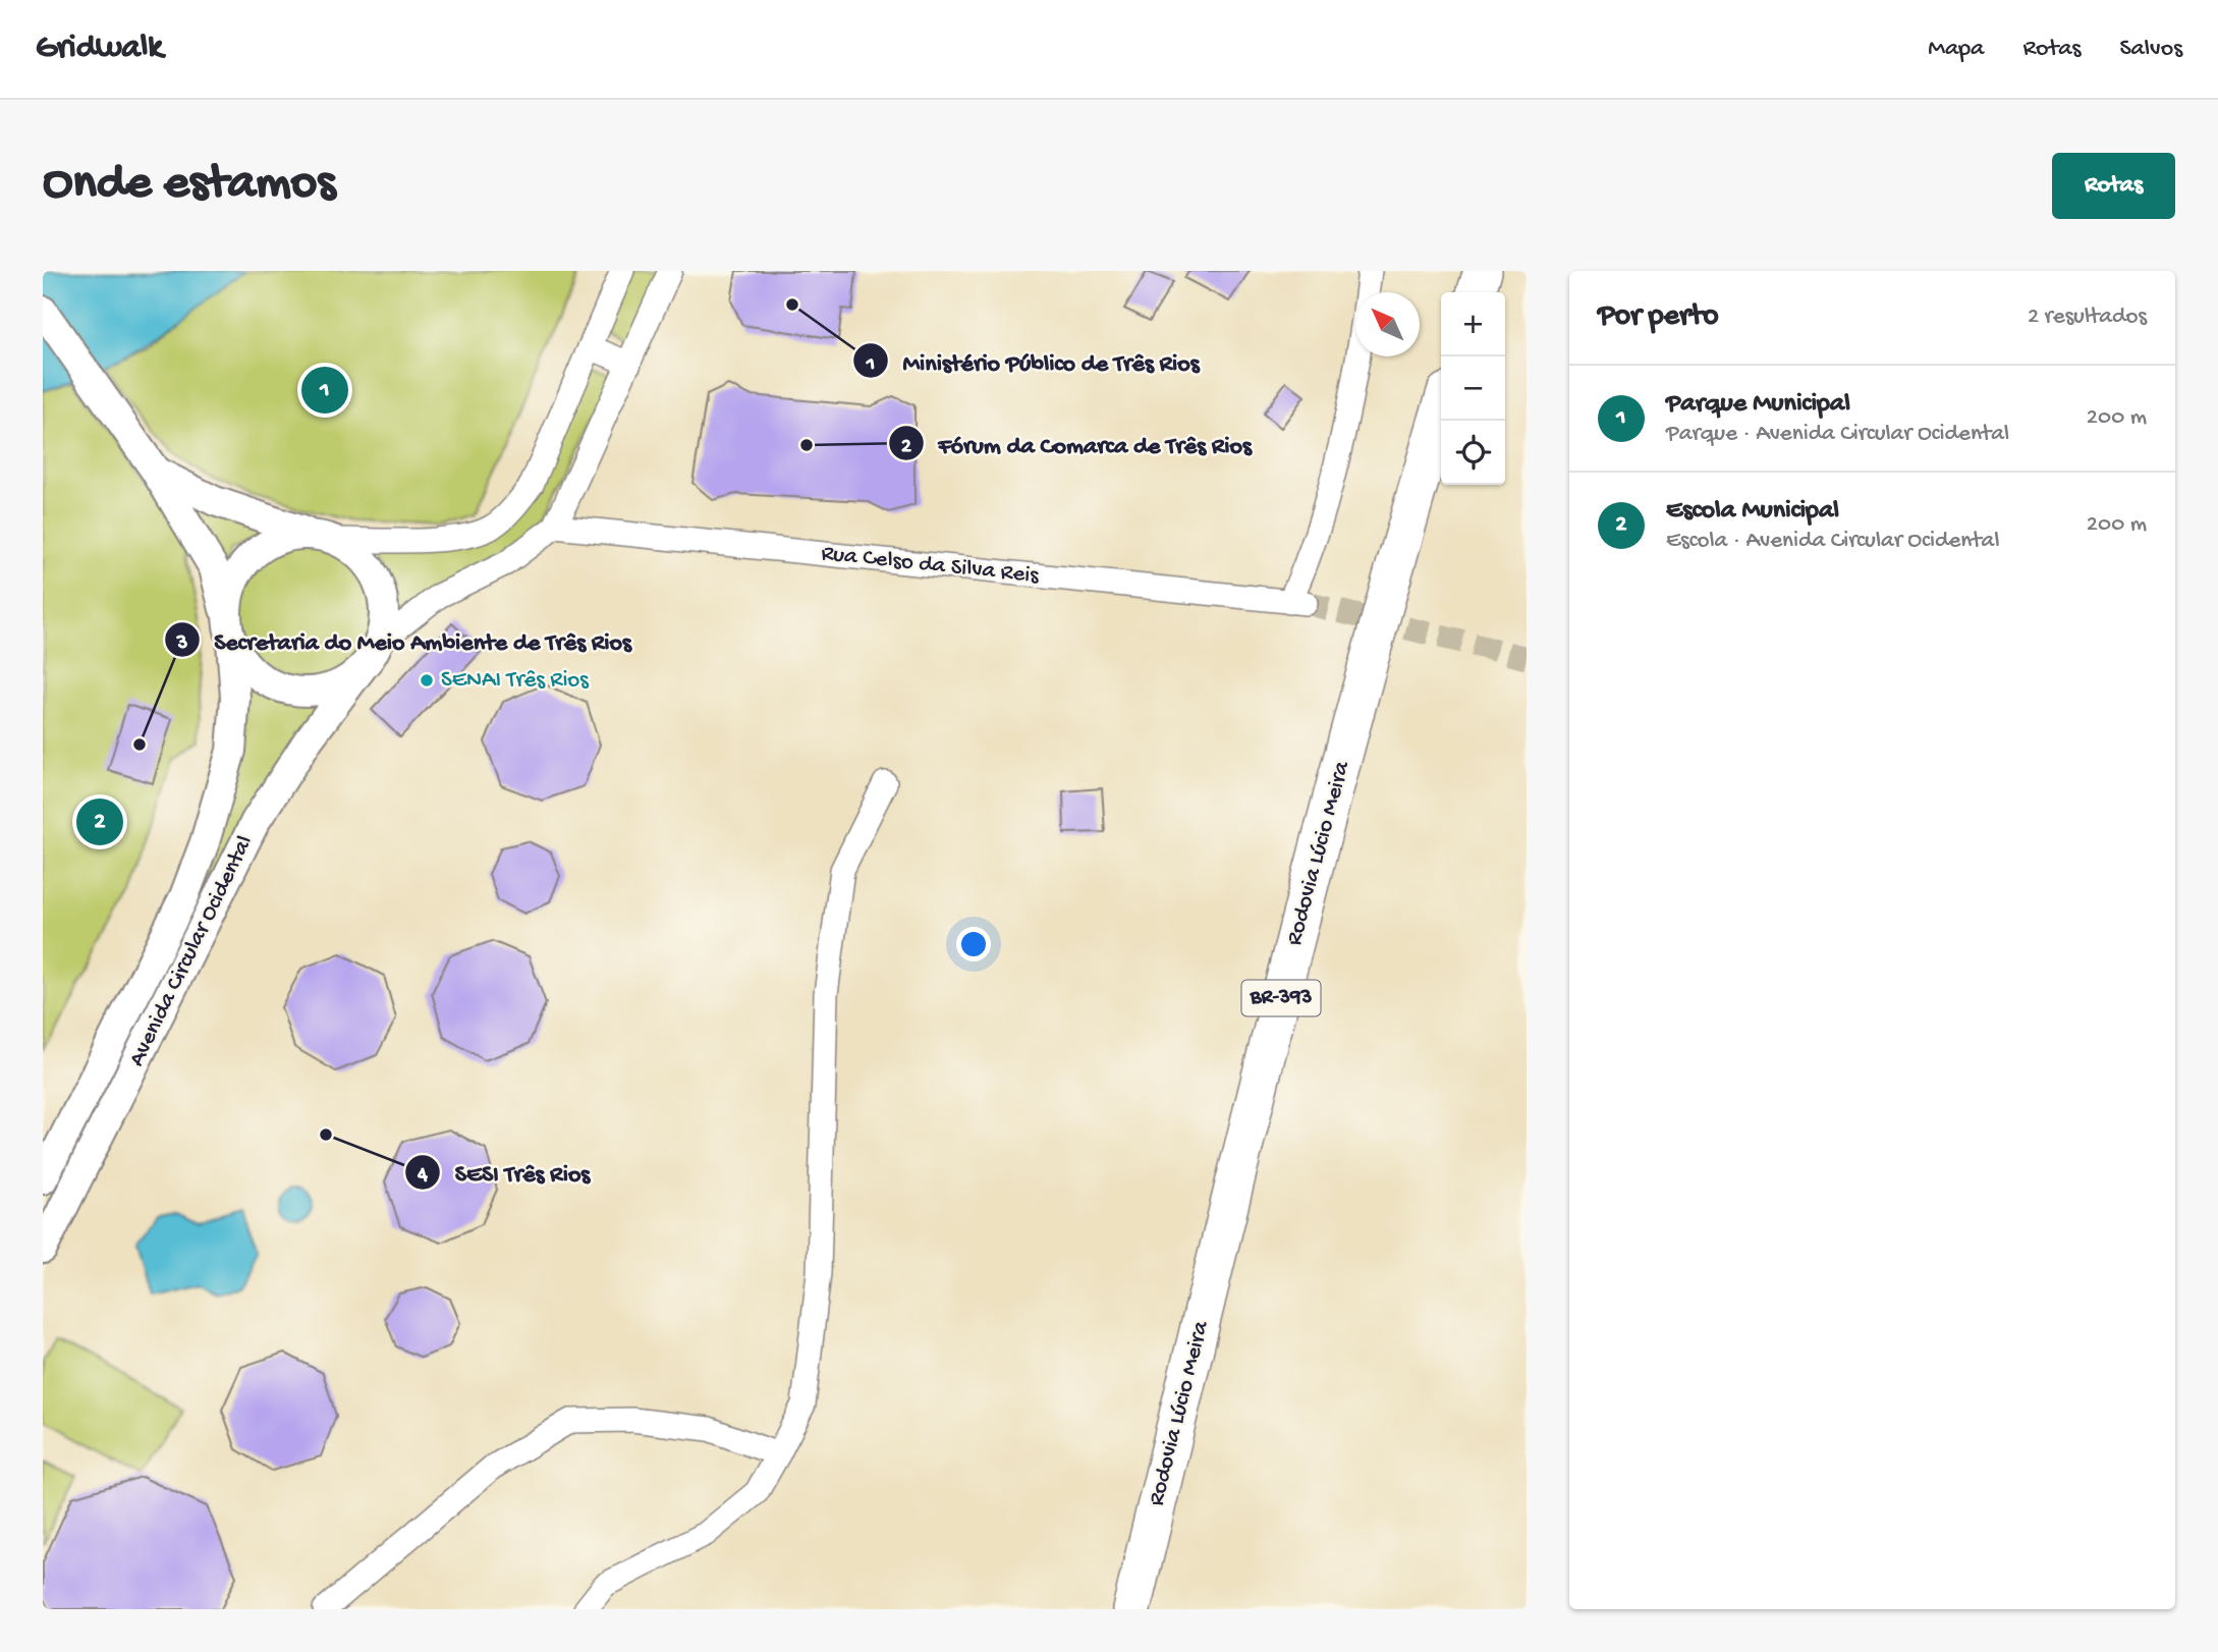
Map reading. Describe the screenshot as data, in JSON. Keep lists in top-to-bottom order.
{
  "streets": {
    "highway": ["Rodovia Lúcio Meira", "BR-393"],
    "street": ["Rua Celso da Silva Reis", "Avenida Circular Ocidental"]
  },
  "crossings": [
    ["Rua Celso da Silva Reis", "Avenida Circular Ocidental"]
  ],
  "places": [
    "Ministério Público de Três Rios",
    "Fórum da Comarca de Três Rios",
    "SENAI Três Rios",
    "Secretaria do Meio Ambiente de Três Rios",
    "SESI Três Rios"
  ],
  "north": "top left",
  "page": {
    "header": "Gridwalk",
    "nav": ["Mapa", "Rotas", "Salvos"],
    "buttons": "Rotas",
    "title": "Onde estamos",
    "heading": ["Por perto", "2 resultados"],
    "map_buttons": ["+", "−"],
    "pins": ["1", "2"],
    "list": [
      {
        "mark": "1",
        "name": "Parque Municipal",
        "note": "Parque · Avenida Circular Ocidental",
        "value": "200 m"
      },
      {
        "mark": "2",
        "name": "Escola Municipal",
        "note": "Escola · Avenida Circular Ocidental",
        "value": "200 m"
      }
    ]
  }
}
